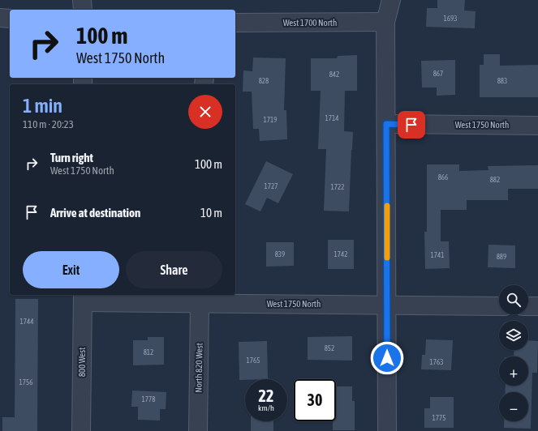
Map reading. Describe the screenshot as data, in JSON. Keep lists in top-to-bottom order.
{
  "streets": {
    "street": [
      "West 1700 North",
      "West 1750 North",
      "800 West",
      "North 820 West"
    ]
  },
  "crossings": [
    ["West 1750 North", "800 West"],
    ["West 1750 North", "North 820 West"]
  ],
  "house_numbers": [
    "1693",
    "867",
    "842",
    "828",
    "883",
    "1714",
    "1719",
    "866",
    "882",
    "1727",
    "1722",
    "839",
    "1742",
    "1741",
    "889",
    "1744",
    "852",
    "812",
    "1765",
    "1763",
    "1756",
    "1778",
    "1775"
  ],
  "page": {
    "turn": ["100 m", "West 1750 North"],
    "heading": ["1 min", "110 m · 20:23"],
    "list": [
      {
        "name": "Turn right",
        "note": "West 1750 North",
        "value": "100 m"
      },
      {
        "name": "Arrive at destination",
        "value": "10 m"
      }
    ],
    "buttons": ["Exit", "Share"],
    "map_buttons": ["+", "−"],
    "speed": "22 km/h",
    "limit": "30"
  }
}
